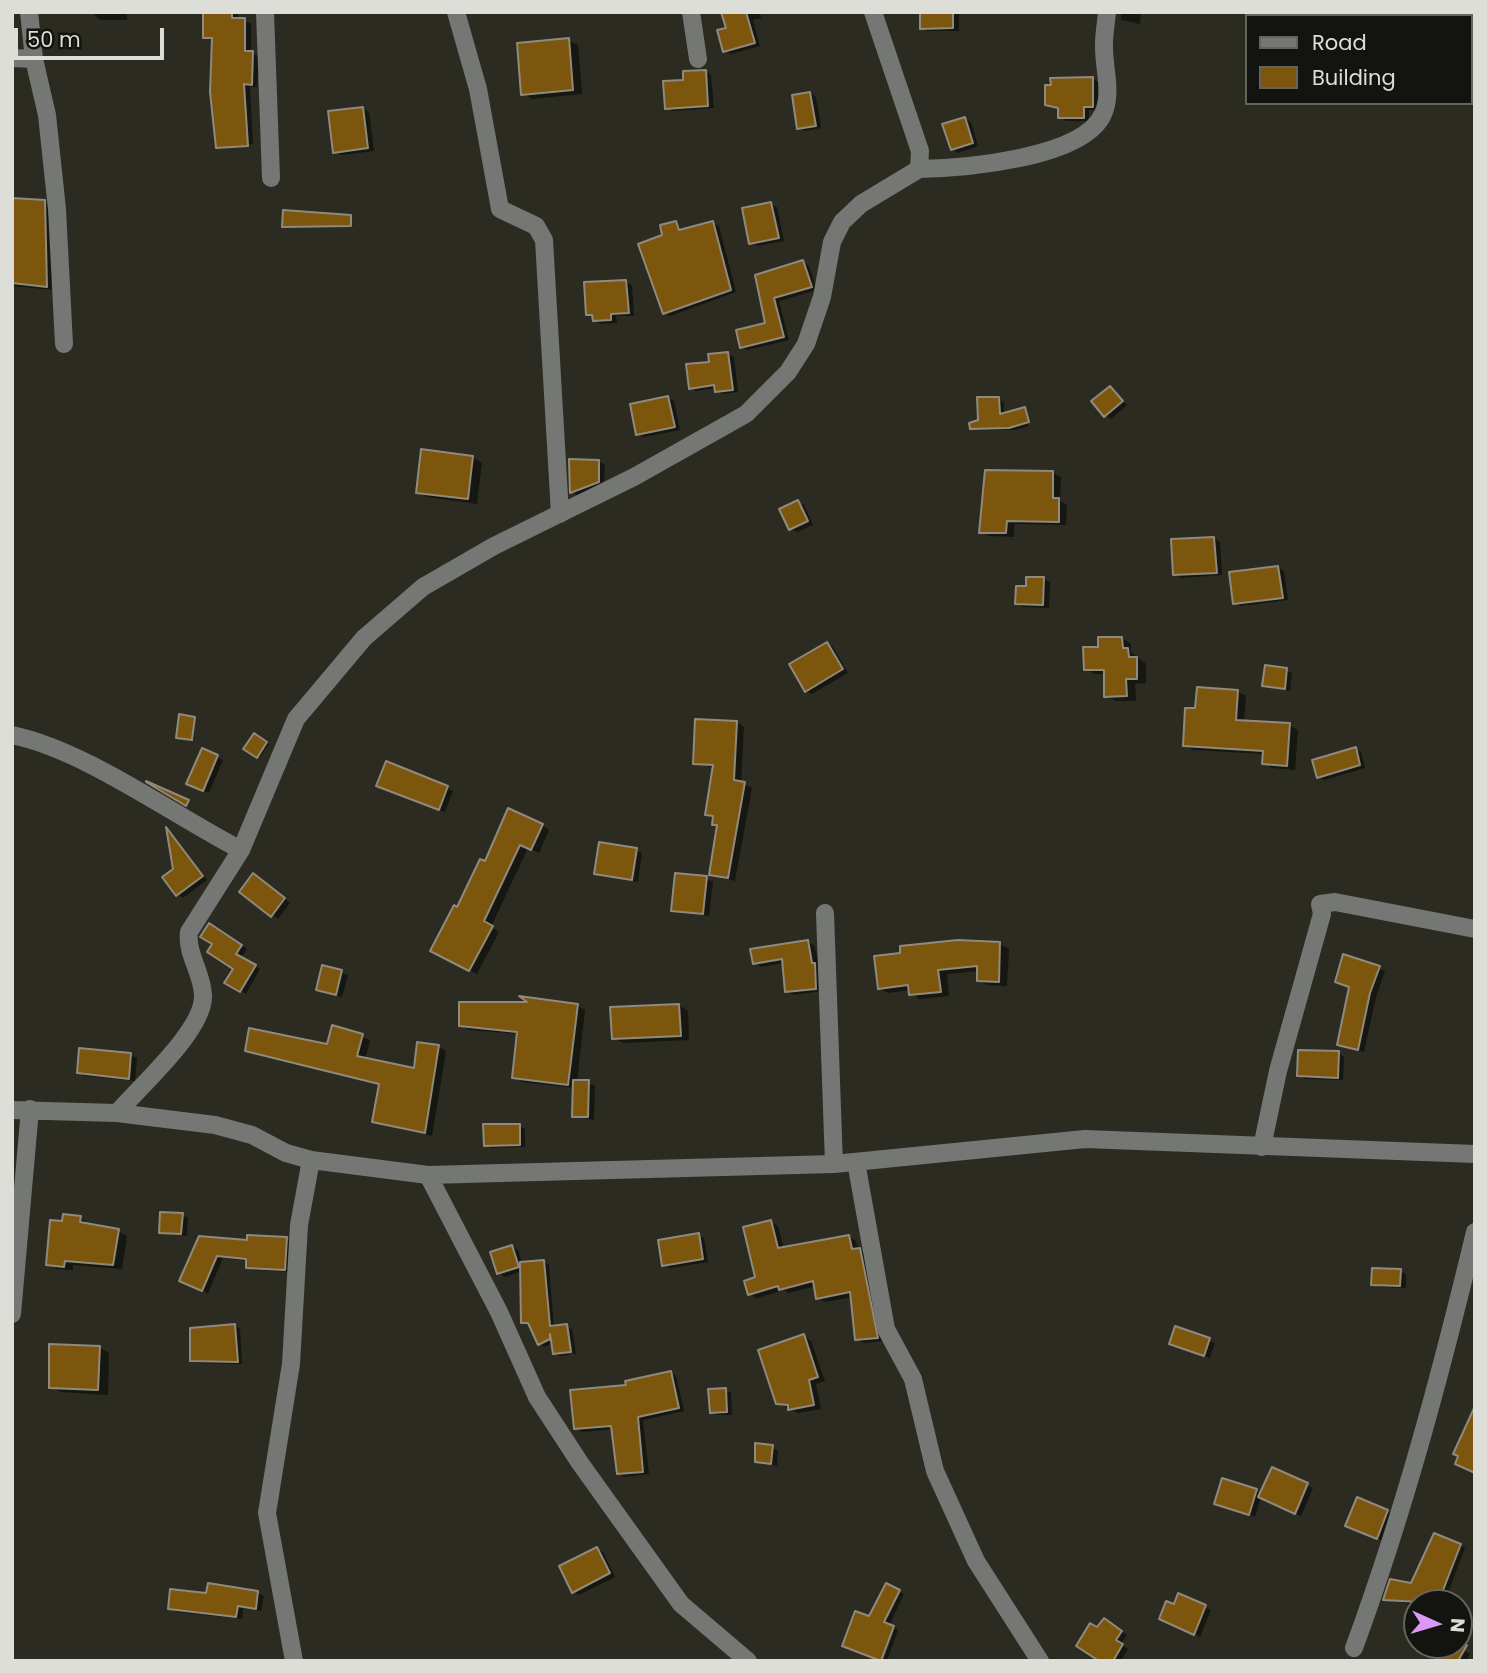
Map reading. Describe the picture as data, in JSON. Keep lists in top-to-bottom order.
{
  "legend": ["Road", "Building"],
  "scale_bar": "50 m",
  "north": "right"
}
